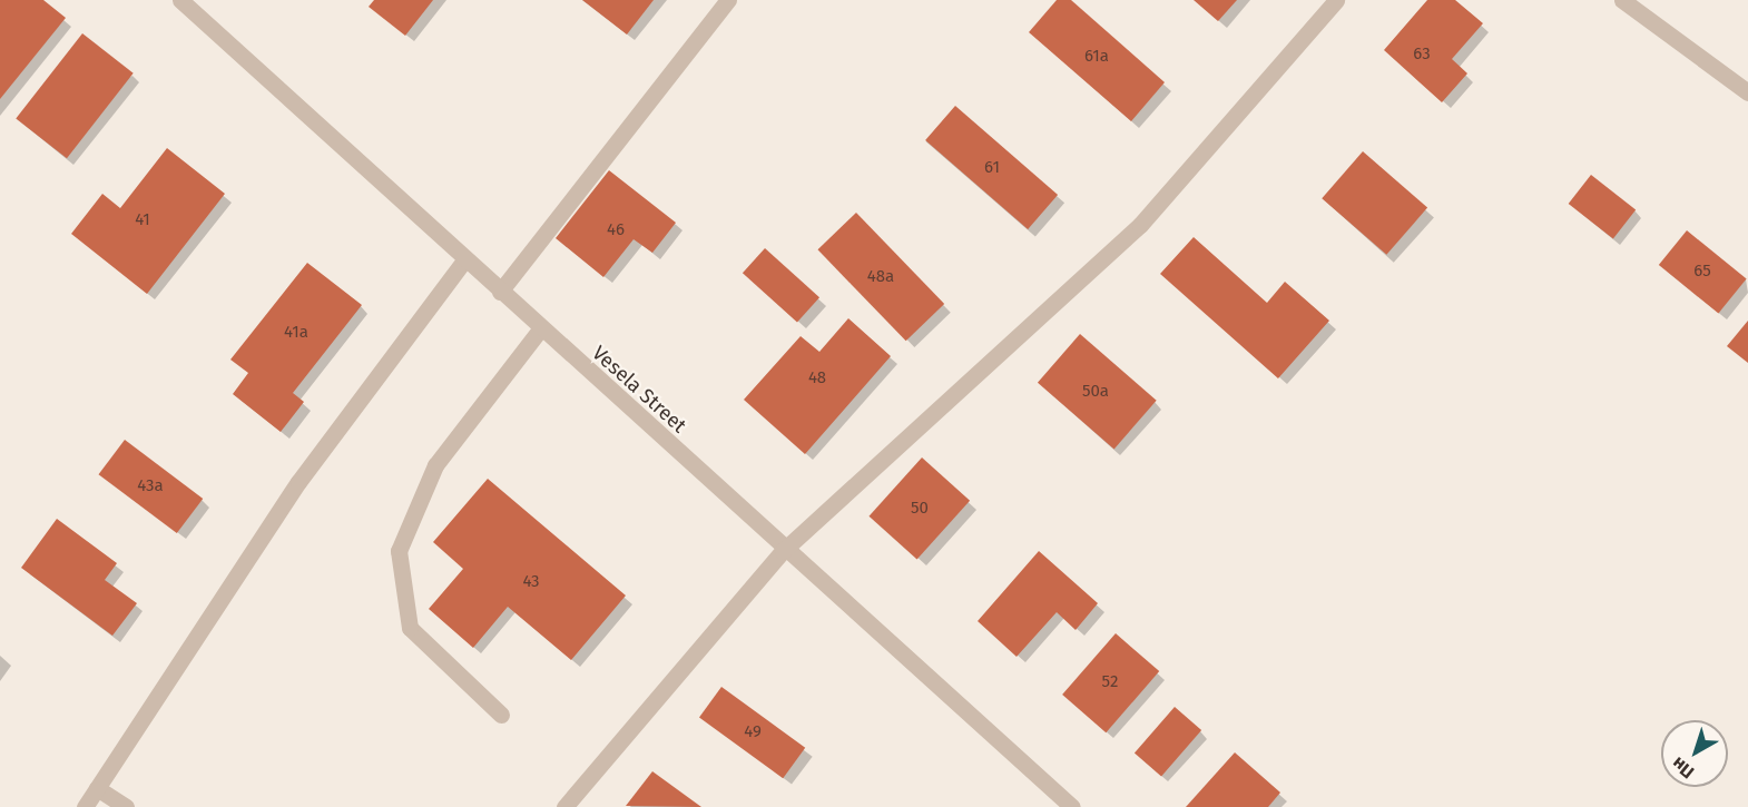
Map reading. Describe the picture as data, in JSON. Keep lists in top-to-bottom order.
{
  "streets": {
    "street": ["Vesela Street"]
  },
  "house_numbers": [
    "63",
    "61а",
    "61",
    "41",
    "46",
    "65",
    "48а",
    "41а",
    "48",
    "50а",
    "43а",
    "50",
    "43",
    "52",
    "49"
  ],
  "north": "bottom left"
}
